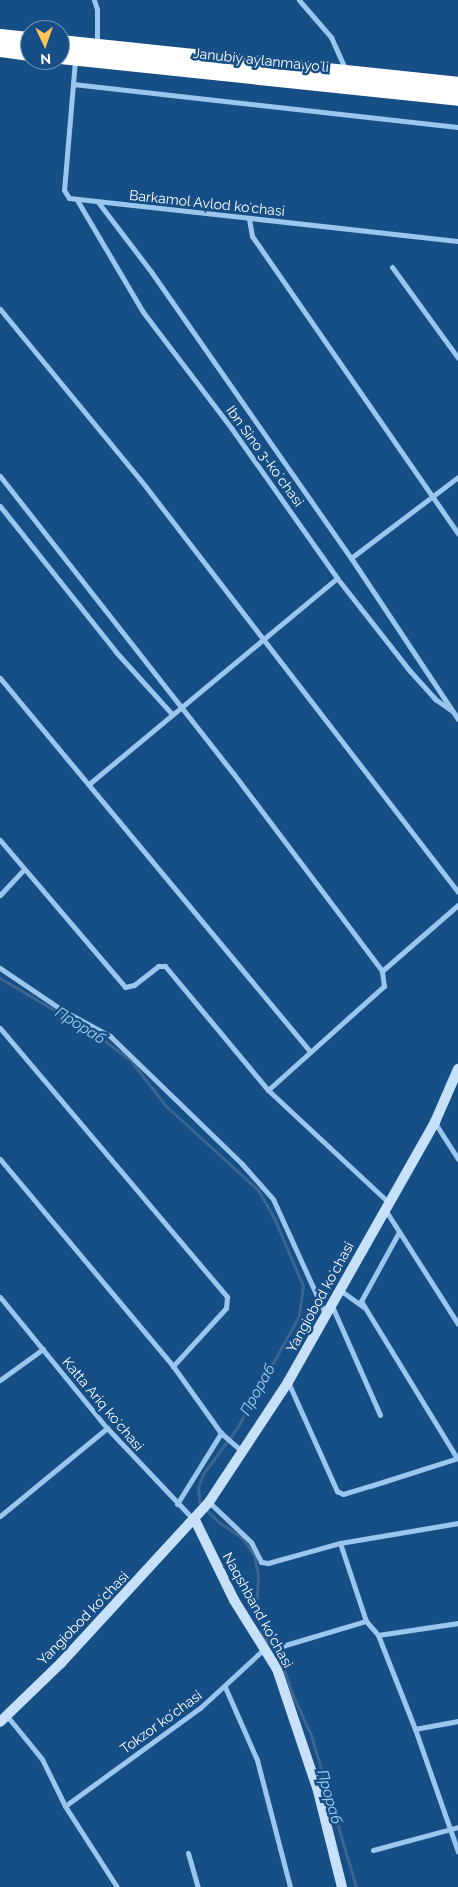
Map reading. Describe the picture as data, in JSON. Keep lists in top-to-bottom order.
{
  "streets": {
    "highway": ["Janubiy aylanma yoʻli"],
    "street": [
      "Barkamol Avlod koʻchasi",
      "Ibn Sino 3-koʼchasi",
      "Yangiobod koʻchasi",
      "Katta Ariq koʻchasi",
      "Naqshband ko'chasi",
      "Tokzor koʻchasi"
    ]
  },
  "crossings": [
    ["Barkamol Avlod koʻchasi", "Ibn Sino 3-koʼchasi"],
    ["Yangiobod koʻchasi", "Katta Ariq koʻchasi"],
    ["Yangiobod koʻchasi", "Naqshband ko'chasi"],
    ["Katta Ariq koʻchasi", "Naqshband ko'chasi"],
    ["Naqshband ko'chasi", "Tokzor koʻchasi"]
  ],
  "water": ["Прораб"],
  "north": "bottom"
}
